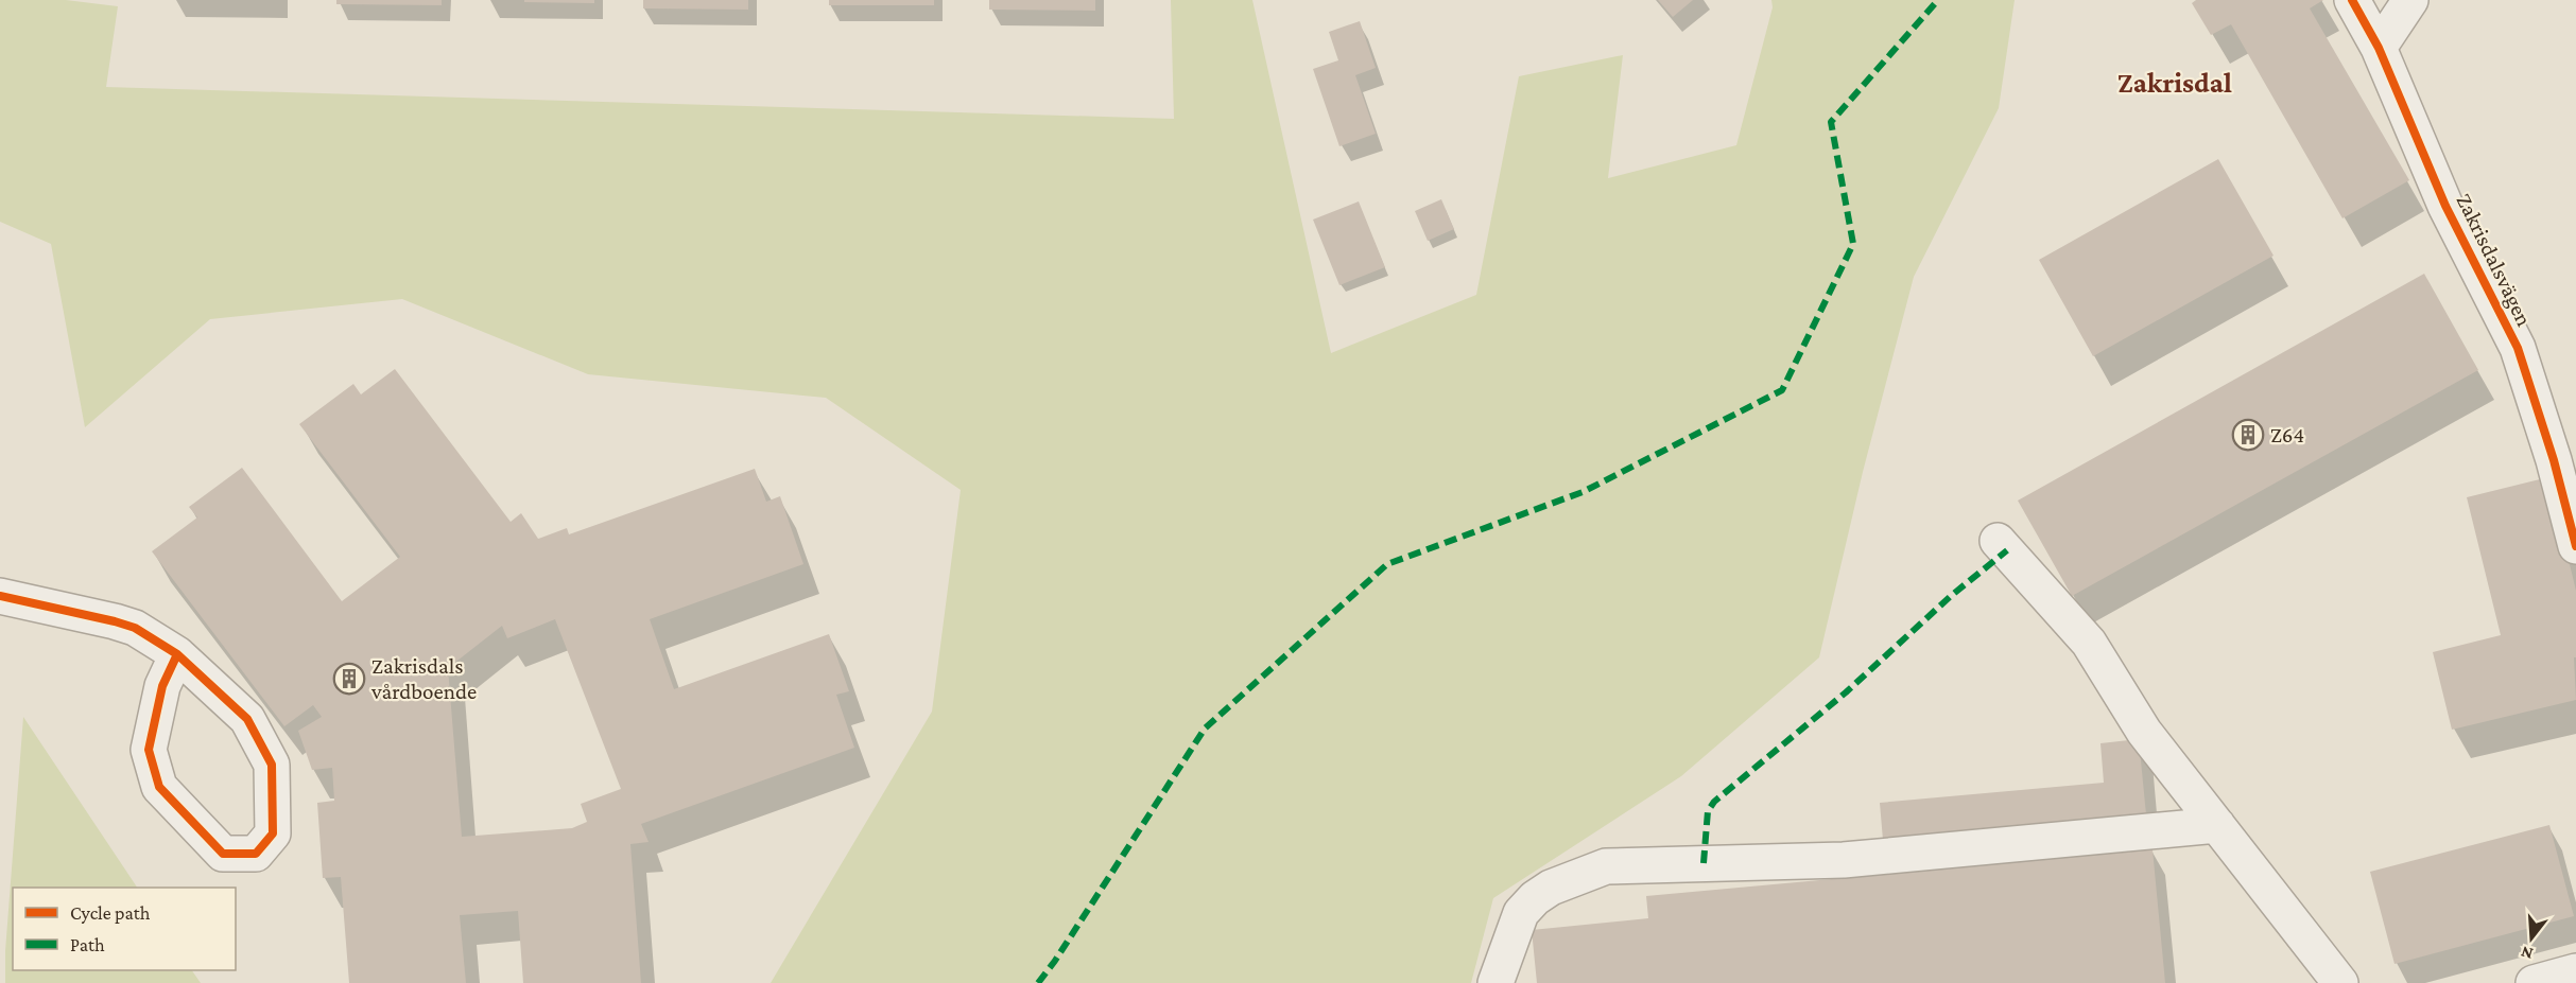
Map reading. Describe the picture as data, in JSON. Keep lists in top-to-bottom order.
{
  "streets": {
    "street": ["Zakrisdalsvägen"]
  },
  "districts": ["Zakrisdal"],
  "places": {
    "building": ["Z64", "Zakrisdals vårdboende"]
  },
  "legend": ["Cycle path", "Path"],
  "north": "bottom"
}
